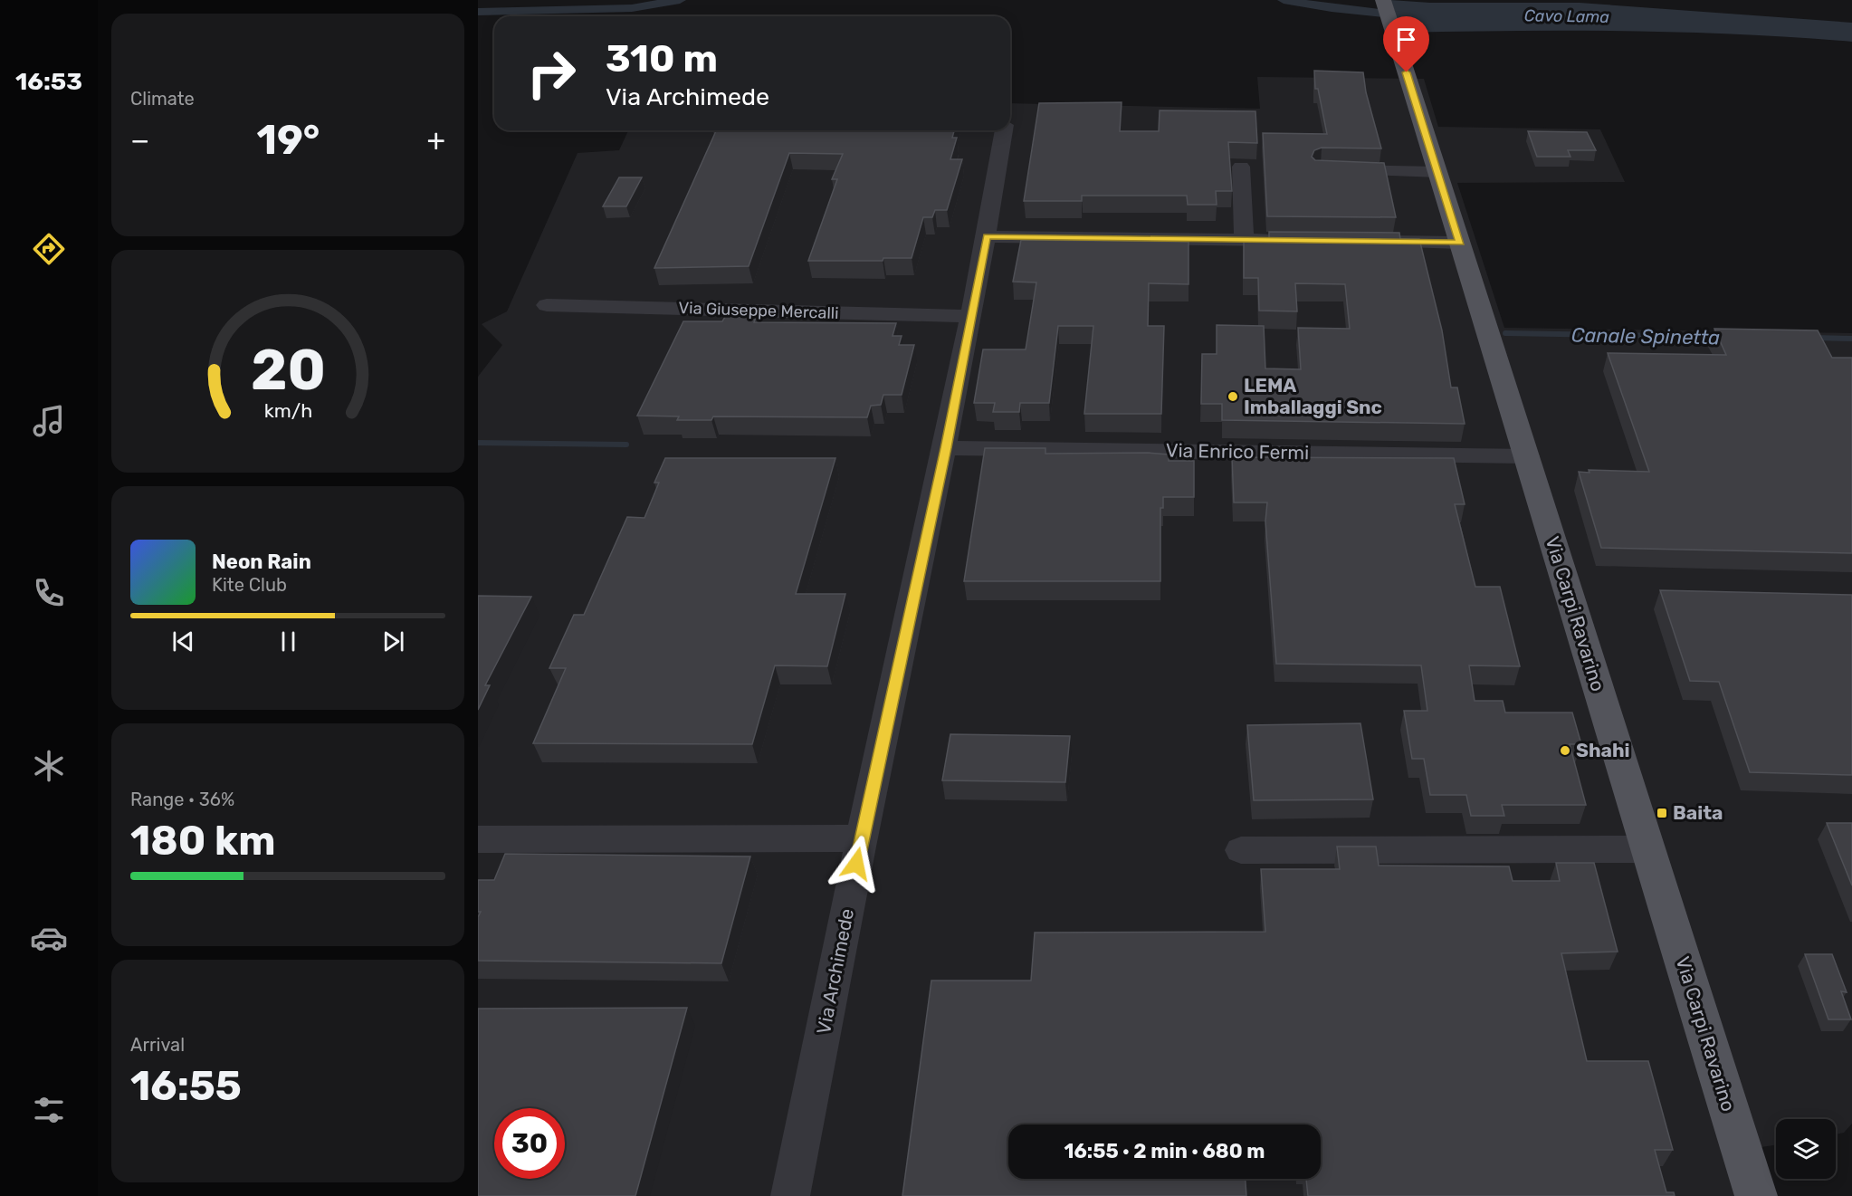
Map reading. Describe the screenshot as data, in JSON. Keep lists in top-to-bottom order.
{
  "streets": {
    "main road": ["Via Carpi Ravarino"],
    "street": ["Via Giuseppe Mercalli", "Via Enrico Fermi", "Via Archimede"]
  },
  "crossings": [
    ["Via Giuseppe Mercalli", "Via Archimede"],
    ["Via Enrico Fermi", "Via Carpi Ravarino"],
    ["Via Enrico Fermi", "Via Archimede"]
  ],
  "water": ["Cavo Lama", "Canale Spinetta"],
  "places": {
    "other": ["LEMA Imballaggi Snc", "Shahi"],
    "transit": ["Baita"]
  },
  "page": {
    "tabs": "16:53",
    "tile": [
      "Climate",
      ["Range · 36%", "180 km"],
      ["Arrival", "16:55"]
    ],
    "turn": ["310 m", "Via Archimede"],
    "heat": ["−", "19°", "+"],
    "song": ["Neon Rain", "Kite Club"],
    "limit": "30",
    "trip": "16:55 · 2 min · 680 m",
    "gauge": ["20", "km/h"]
  }
}
